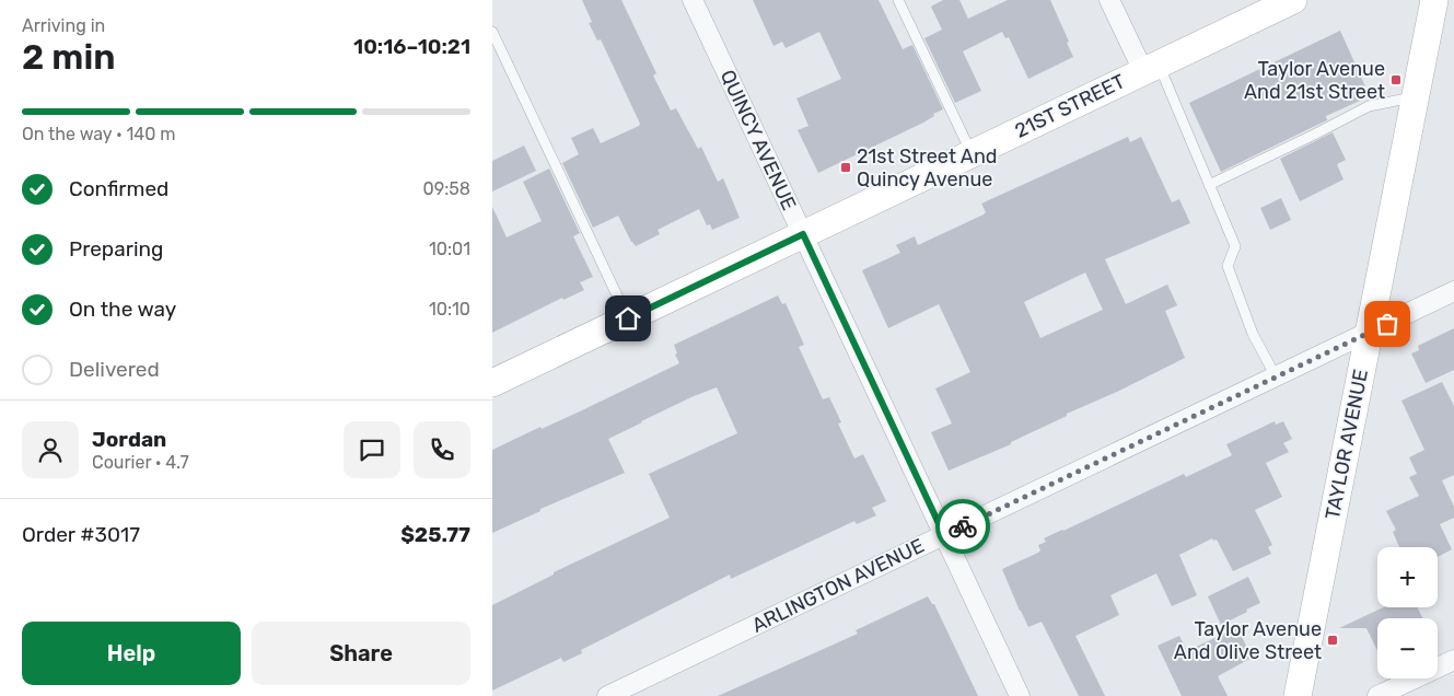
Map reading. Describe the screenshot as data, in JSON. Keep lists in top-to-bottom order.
{
  "streets": {
    "street": [
      "21ST STREET",
      "QUINCY AVENUE",
      "TAYLOR AVENUE",
      "ARLINGTON AVENUE"
    ]
  },
  "crossings": [
    ["21ST STREET", "QUINCY AVENUE"],
    ["QUINCY AVENUE", "ARLINGTON AVENUE"],
    ["TAYLOR AVENUE", "ARLINGTON AVENUE"]
  ],
  "places": {
    "transit": ["Taylor Avenue And 21st Street", "21st Street And Quincy Avenue", "Taylor Avenue And Olive Street"]
  },
  "page": {
    "heading": ["2 min", "Arriving in", "10:16–10:21"],
    "panel": [
      "Jordan",
      "Courier · 4.7",
      "Order #3017",
      "$25.77"
    ],
    "bar": "On the way · 140 m",
    "list": [
      ["Confirmed", "09:58"],
      ["Preparing", "10:01"],
      ["On the way", "10:10"],
      "Delivered"
    ],
    "map_buttons": ["+", "−"],
    "buttons": ["Help", "Share"]
  }
}
